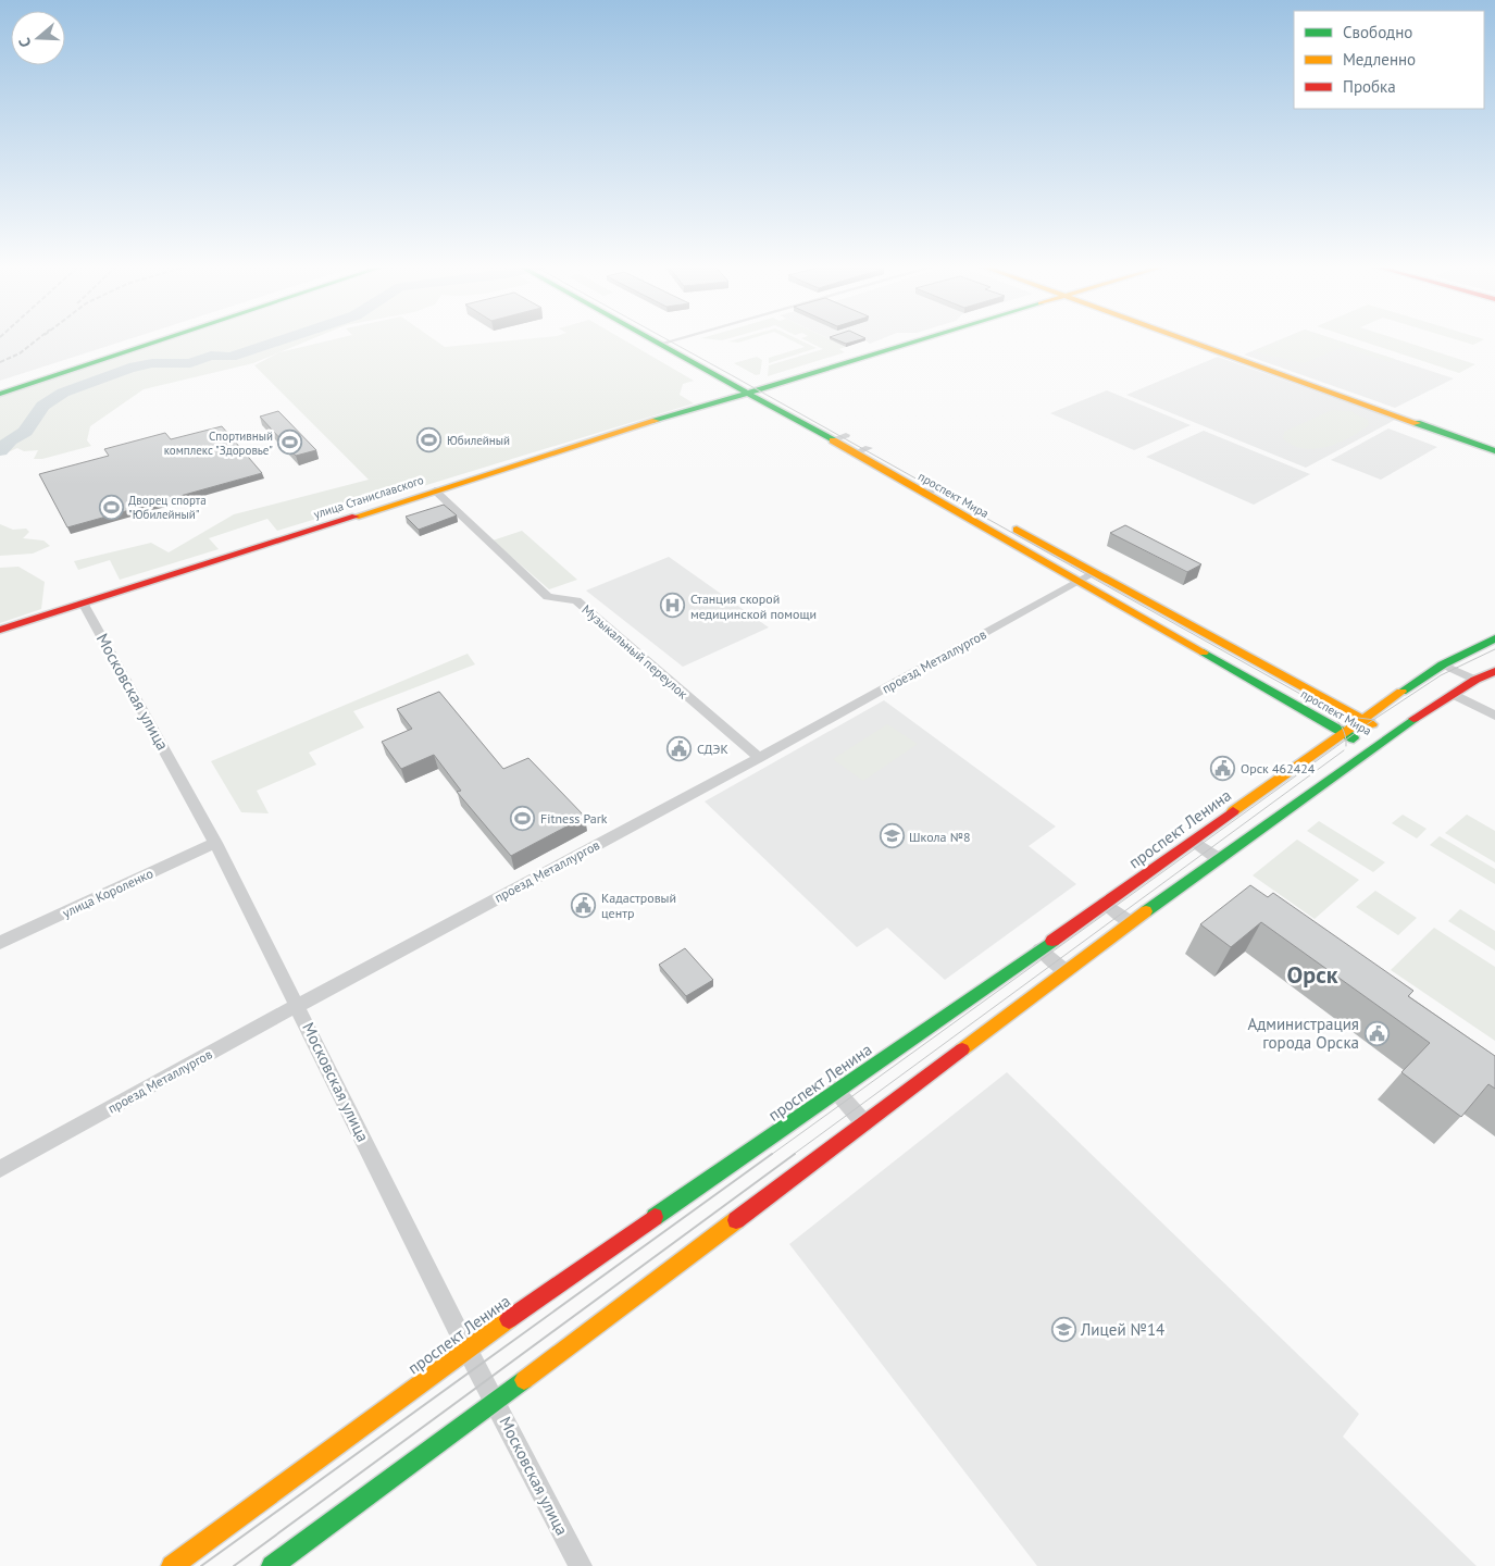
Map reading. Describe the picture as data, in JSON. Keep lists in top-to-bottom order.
{
  "streets": {
    "main road": ["проспект Мира", "улица Станиславского", "проспект Ленина"],
    "street": [
      "Музыкальный переулок",
      "проезд Металлургов",
      "Московская улица",
      "улица Короленко"
    ]
  },
  "crossings": [
    ["проспект Мира", "улица Станиславского"],
    ["проспект Мира", "проезд Металлургов"],
    ["проспект Мира", "проспект Ленина"],
    ["улица Станиславского", "Музыкальный переулок"],
    ["улица Станиславского", "Московская улица"],
    ["Музыкальный переулок", "проезд Металлургов"],
    ["проезд Металлургов", "Московская улица"],
    ["Московская улица", "проспект Ленина"],
    ["Московская улица", "улица Короленко"]
  ],
  "districts": ["Орск"],
  "places": {
    "sports": [
      "Юбилейный",
      "Спортивный комплекс \"Здоровье\"",
      "Дворец спорта \"Юбилейный\"",
      "Fitness Park"
    ],
    "hospital": ["Станция скорой медицинской помощи"],
    "public building": [
      "СДЭК",
      "Орск 462424",
      "Кадастровый центр",
      "Администрация города Орска"
    ],
    "school or university": ["Школа №8", "Лицей №14"]
  },
  "legend": ["Свободно", "Медленно", "Пробка"],
  "north": "left"
}
